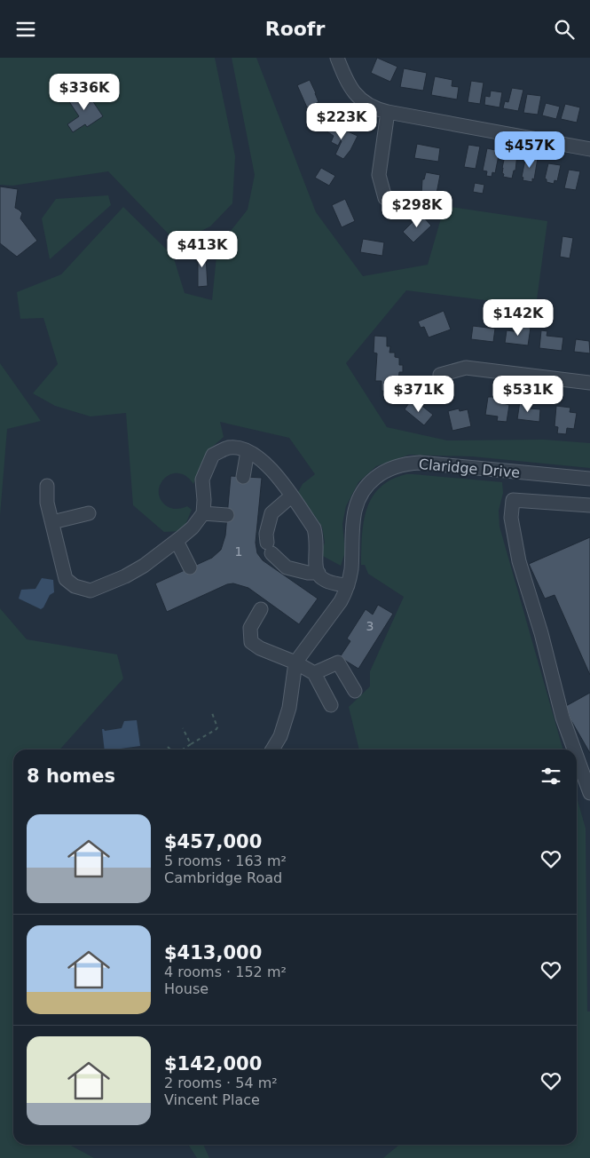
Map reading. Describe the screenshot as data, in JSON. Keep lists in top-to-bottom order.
{
  "streets": {
    "street": ["Claridge Drive"]
  },
  "house_numbers": ["1", "3"],
  "page": {
    "header": "Roofr",
    "price": [
      "$336K",
      "$223K",
      "$457K",
      "$298K",
      "$413K",
      "$142K",
      "$371K",
      "$531K"
    ],
    "heading": "8 homes",
    "list": [
      {
        "name": "$457,000",
        "note": "5 rooms · 163 m² · Cambridge Road"
      },
      {
        "name": "$413,000",
        "note": "4 rooms · 152 m² · House"
      },
      {
        "name": "$142,000",
        "note": "2 rooms · 54 m² · Vincent Place"
      }
    ]
  }
}
